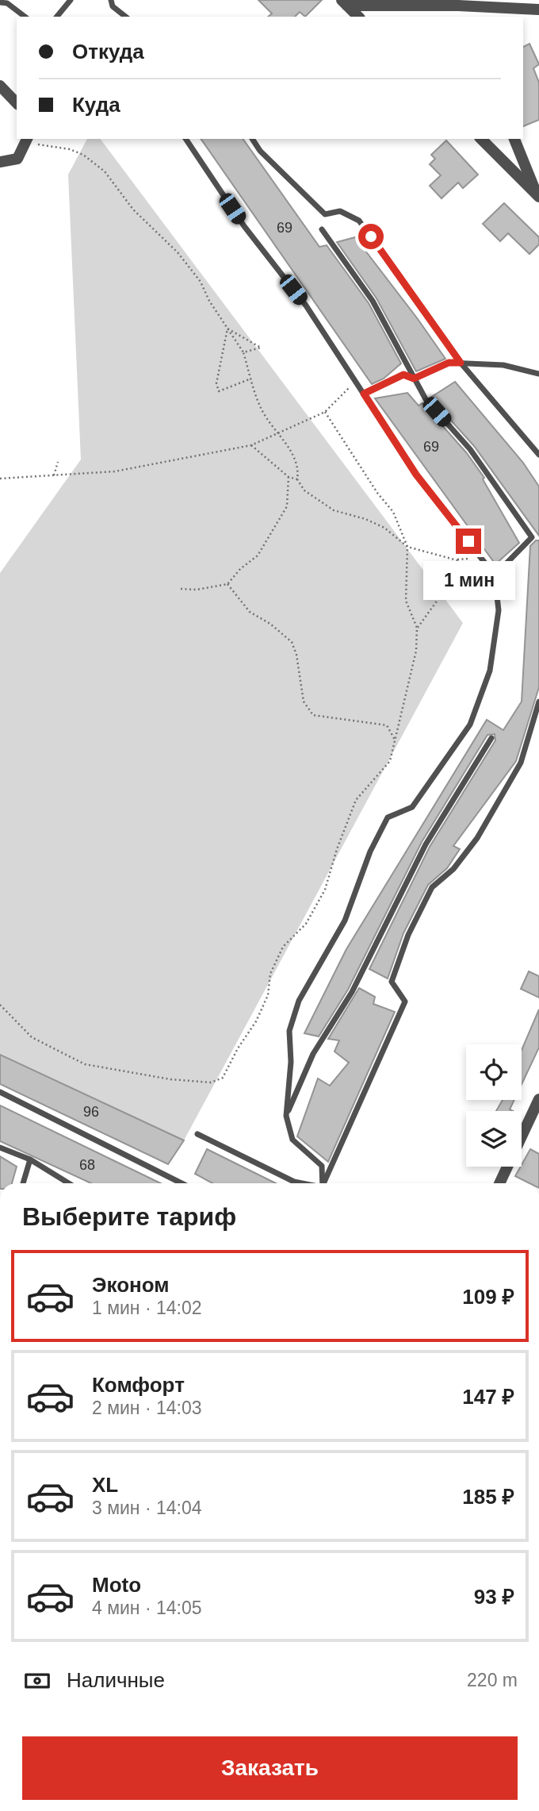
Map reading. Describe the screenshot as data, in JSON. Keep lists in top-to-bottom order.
{
  "house_numbers": [
    "69",
    "69",
    "96",
    "68"
  ],
  "page": {
    "banner": ["Откуда", "Куда"],
    "bubble": "1 мин",
    "heading": "Выберите тариф",
    "list": [
      {
        "name": "Эконом",
        "note": "1 мин · 14:02",
        "value": "109 ₽"
      },
      {
        "name": "Комфорт",
        "note": "2 мин · 14:03",
        "value": "147 ₽"
      },
      {
        "name": "XL",
        "note": "3 мин · 14:04",
        "value": "185 ₽"
      },
      {
        "name": "Moto",
        "note": "4 мин · 14:05",
        "value": "93 ₽"
      }
    ],
    "pay": ["Наличные", "220 m"],
    "buttons": "Заказать"
  }
}
